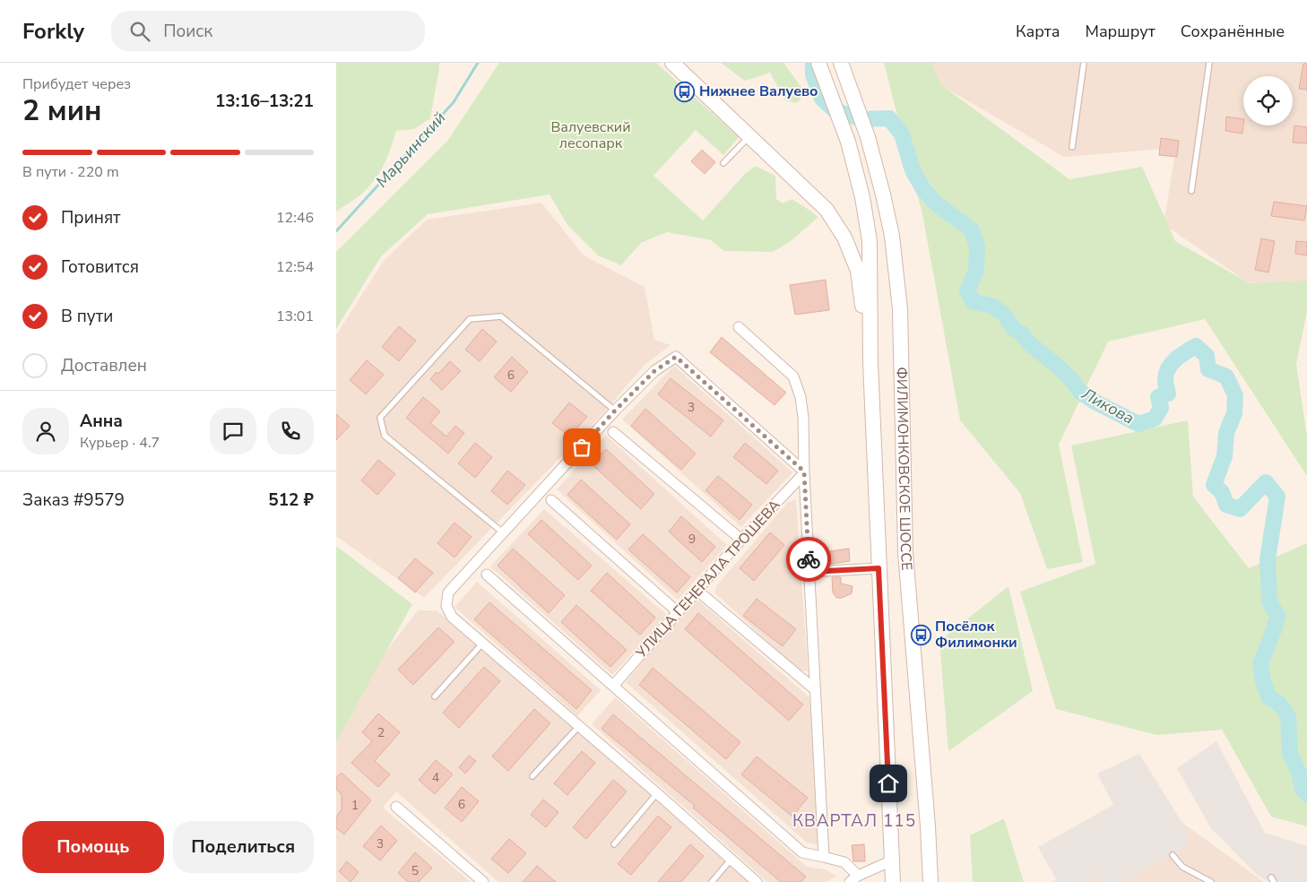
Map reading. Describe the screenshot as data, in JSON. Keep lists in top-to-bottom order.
{
  "streets": {
    "main road": ["ФИЛИМОНКОВСКОЕ ШОССЕ"],
    "street": ["УЛИЦА ГЕНЕРАЛА ТРОШЕВА"]
  },
  "districts": ["КВАРТАЛ 115"],
  "water": ["Марьинский", "Ликова"],
  "parks": ["Валуевский лесопарк"],
  "places": {
    "bus stop": ["Нижнее Валуево", "Посёлок Филимонки"]
  },
  "house_numbers": [
    "6",
    "3",
    "9",
    "2",
    "4",
    "6",
    "1",
    "3",
    "5"
  ],
  "page": {
    "header": "Forkly",
    "search": "Поиск",
    "nav": ["Карта", "Маршрут", "Сохранённые"],
    "heading": ["2 мин", "Прибудет через", "13:16–13:21"],
    "panel": [
      "Анна",
      "Курьер · 4.7",
      "Заказ #9579",
      "512 ₽"
    ],
    "bar": "В пути · 220 m",
    "list": [
      ["Принят", "12:46"],
      ["Готовится", "12:54"],
      ["В пути", "13:01"],
      "Доставлен"
    ],
    "buttons": ["Помощь", "Поделиться"]
  }
}
